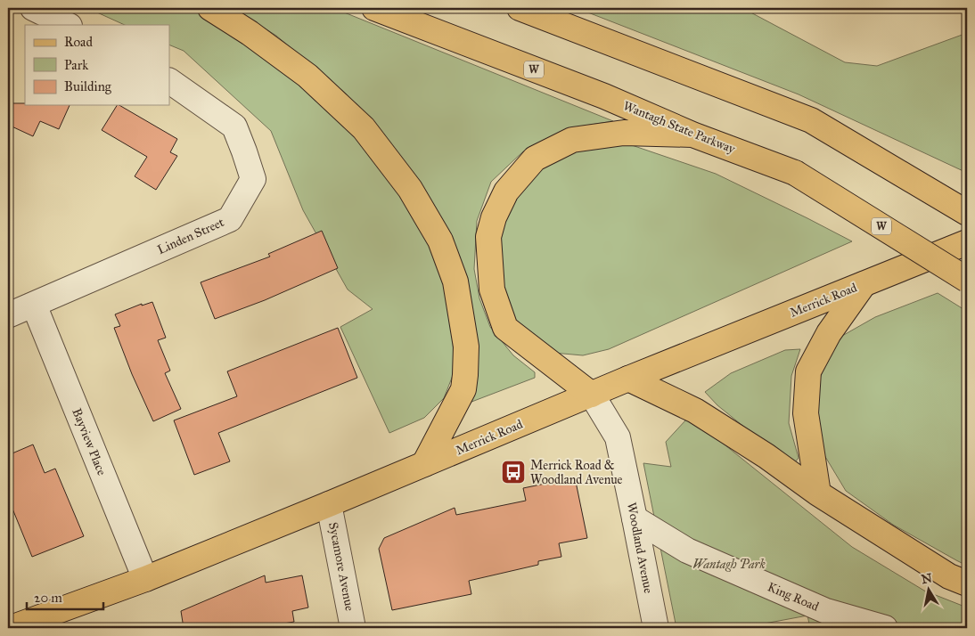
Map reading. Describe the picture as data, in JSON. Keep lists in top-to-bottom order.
{
  "streets": {
    "main road": ["W", "Wantagh State Parkway", "Merrick Road"],
    "street": [
      "Linden Street",
      "Bayview Place",
      "Woodland Avenue",
      "Sycamore Avenue",
      "King Road"
    ]
  },
  "crossings": [
    ["Linden Street", "Bayview Place"],
    ["Merrick Road", "Bayview Place"],
    ["Merrick Road", "Woodland Avenue"],
    ["Merrick Road", "Sycamore Avenue"],
    ["Woodland Avenue", "King Road"]
  ],
  "parks": ["Wantagh Park"],
  "places": {
    "bus stop": ["Merrick Road & Woodland Avenue"]
  },
  "legend": ["Road", "Park", "Building"],
  "scale_bar": "20 m",
  "north": "top"
}
